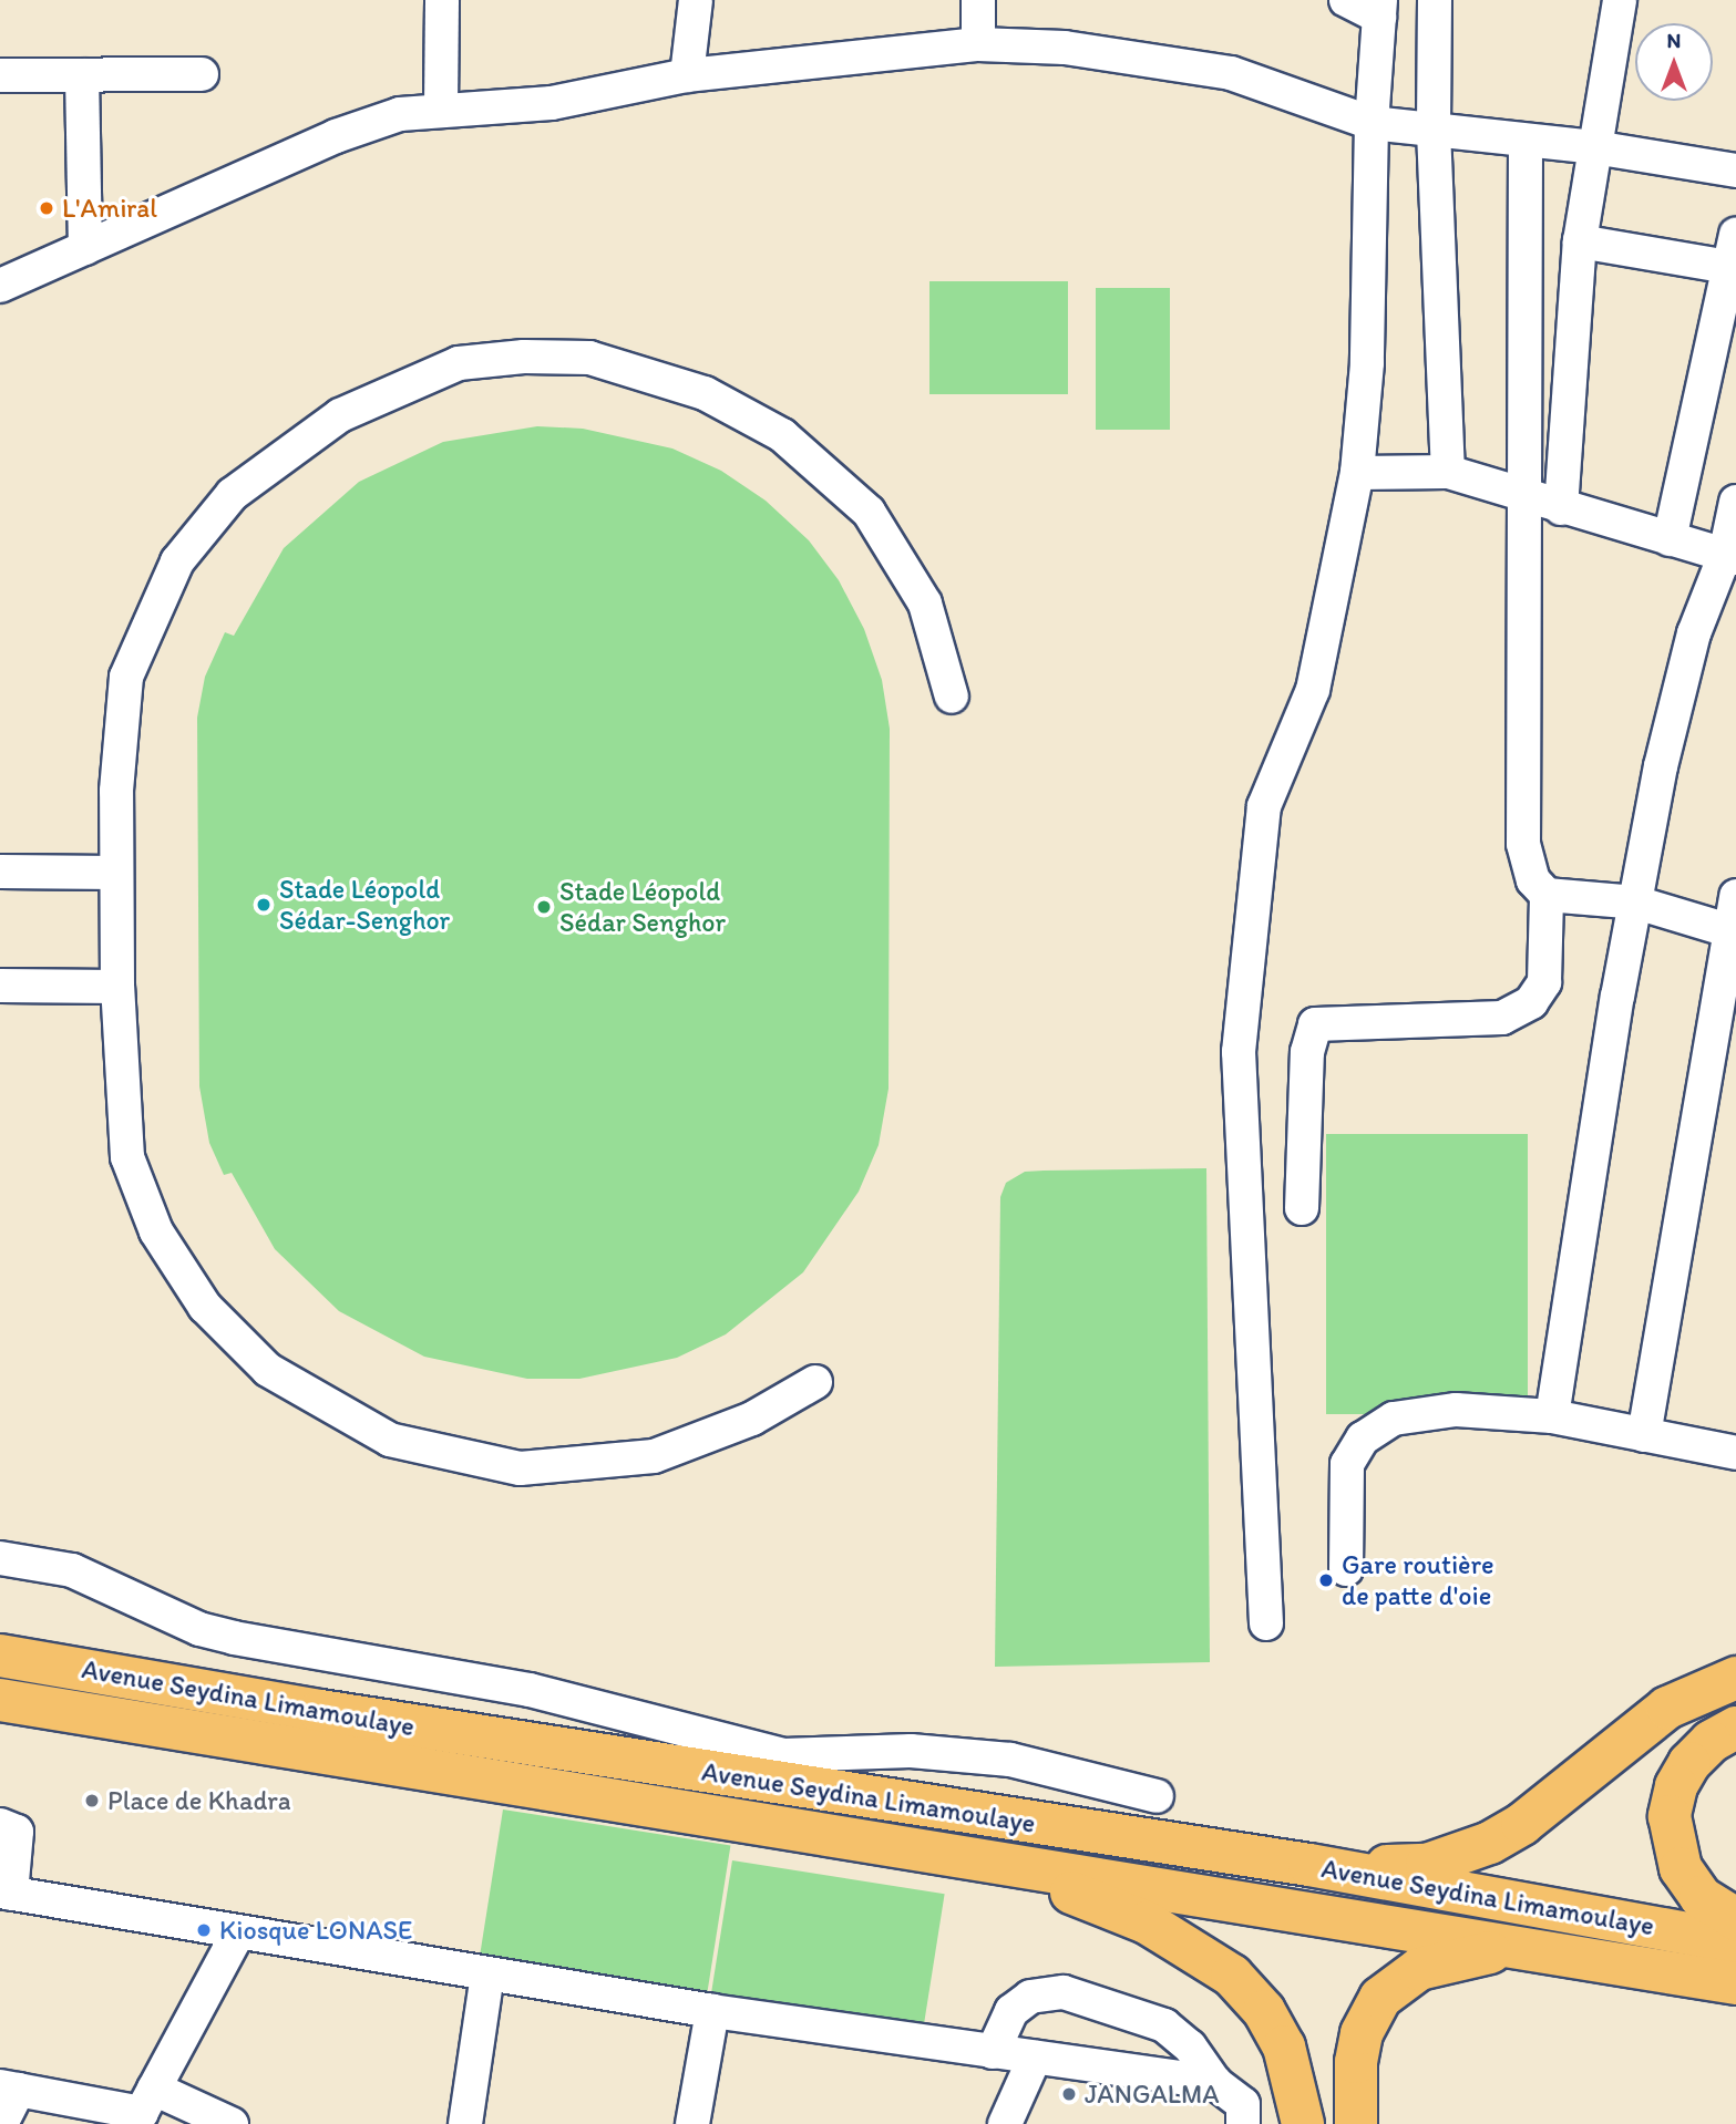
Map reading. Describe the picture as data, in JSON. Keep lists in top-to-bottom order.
{
  "streets": {
    "highway": ["Avenue Seydina Limamoulaye"]
  },
  "places": [
    "L'Amiral",
    "Stade Léopold Sédar-Senghor",
    "Stade Léopold Sédar Senghor",
    "Gare routière de patte d'oie",
    "Place de Khadra",
    "Kiosque LONASE",
    "JANGALMA"
  ],
  "north": "top"
}
